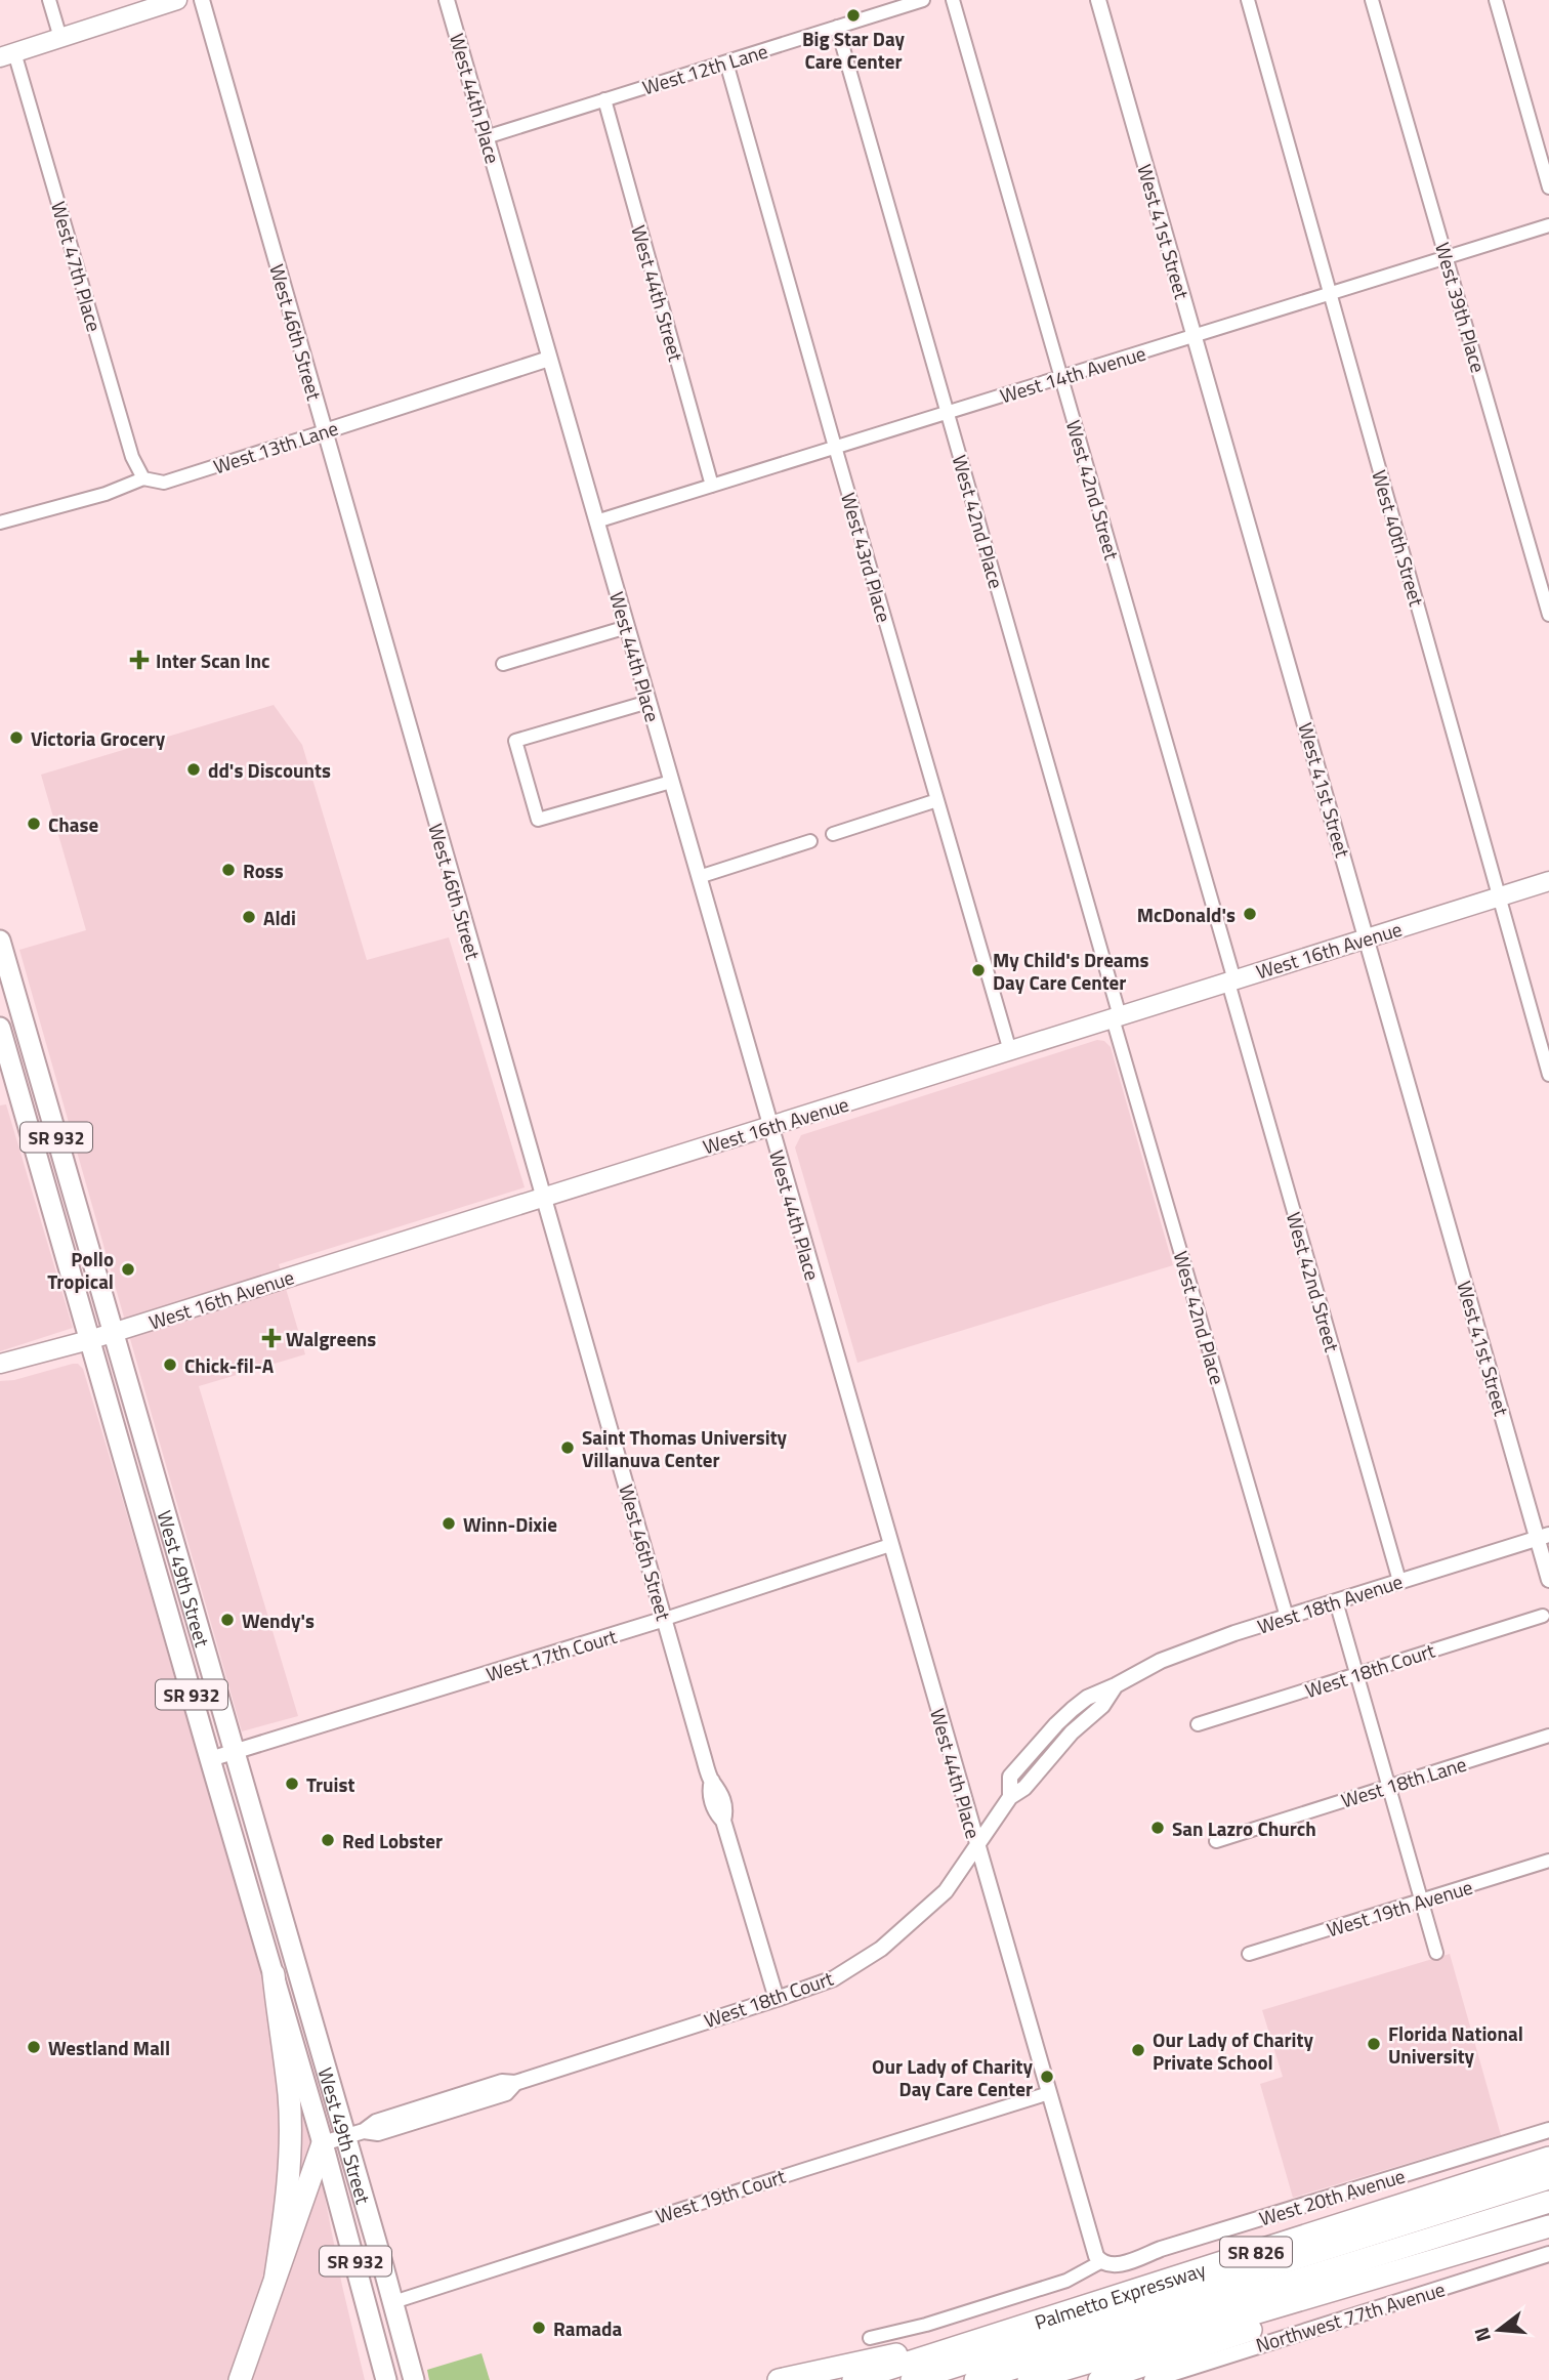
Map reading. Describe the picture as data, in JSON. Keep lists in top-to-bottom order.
{
  "streets": {
    "highway": ["SR 826", "Palmetto Expressway"],
    "main road": ["West 16th Avenue", "SR 932", "West 49th Street"],
    "street": [
      "West 12th Lane",
      "West 44th Place",
      "West 41st Street",
      "West 47th Place",
      "West 44th Street",
      "West 39th Place",
      "West 46th Street",
      "West 14th Avenue",
      "West 13th Lane",
      "West 42nd Street",
      "West 42nd Place",
      "West 40th Street",
      "West 43rd Place",
      "West 18th Avenue",
      "West 17th Court",
      "West 18th Court",
      "West 18th Lane",
      "West 19th Avenue",
      "West 19th Court",
      "West 20th Avenue",
      "Northwest 77th Avenue"
    ]
  },
  "crossings": [
    ["West 12th Lane", "West 44th Place"],
    ["West 12th Lane", "West 44th Street"],
    ["West 12th Lane", "West 42nd Place"],
    ["West 12th Lane", "West 43rd Place"],
    ["West 44th Place", "West 14th Avenue"],
    ["West 44th Place", "West 13th Lane"],
    ["West 44th Place", "West 16th Avenue"],
    ["West 44th Place", "West 18th Avenue"],
    ["West 44th Place", "West 17th Court"],
    ["West 44th Place", "West 18th Court"],
    ["West 44th Place", "West 19th Court"],
    ["West 44th Place", "West 20th Avenue"],
    ["West 41st Street", "West 14th Avenue"],
    ["West 41st Street", "West 16th Avenue"],
    ["West 41st Street", "West 18th Avenue"],
    ["West 47th Place", "West 13th Lane"],
    ["West 44th Street", "West 14th Avenue"],
    ["West 39th Place", "West 14th Avenue"],
    ["West 46th Street", "West 13th Lane"],
    ["West 46th Street", "West 16th Avenue"],
    ["West 46th Street", "West 17th Court"],
    ["West 46th Street", "West 18th Court"],
    ["West 14th Avenue", "West 42nd Street"],
    ["West 14th Avenue", "West 42nd Place"],
    ["West 14th Avenue", "West 40th Street"],
    ["West 14th Avenue", "West 43rd Place"],
    ["West 42nd Street", "West 16th Avenue"],
    ["West 42nd Street", "West 18th Avenue"],
    ["West 42nd Place", "West 16th Avenue"],
    ["West 42nd Place", "West 18th Avenue"],
    ["West 40th Street", "West 16th Avenue"],
    ["West 43rd Place", "West 16th Avenue"],
    ["West 16th Avenue", "West 49th Street"],
    ["West 49th Street", "West 17th Court"],
    ["West 49th Street", "West 18th Court"],
    ["West 49th Street", "West 19th Court"],
    ["West 18th Avenue", "West 18th Court"]
  ],
  "places": {
    "other": [
      "Big Star Day Care Center",
      "Victoria Grocery",
      "dd's Discounts",
      "Chase",
      "Ross",
      "McDonald's",
      "Aldi",
      "My Child's Dreams Day Care Center",
      "Pollo Tropical",
      "Chick-fil-A",
      "Saint Thomas University Villanuva Center",
      "Winn-Dixie",
      "Wendy's",
      "Truist",
      "San Lazro Church",
      "Red Lobster",
      "Florida National University",
      "Westland Mall",
      "Our Lady of Charity Private School",
      "Our Lady of Charity Day Care Center",
      "Ramada"
    ],
    "health": ["Inter Scan Inc", "Walgreens"]
  },
  "north": "left"
}
